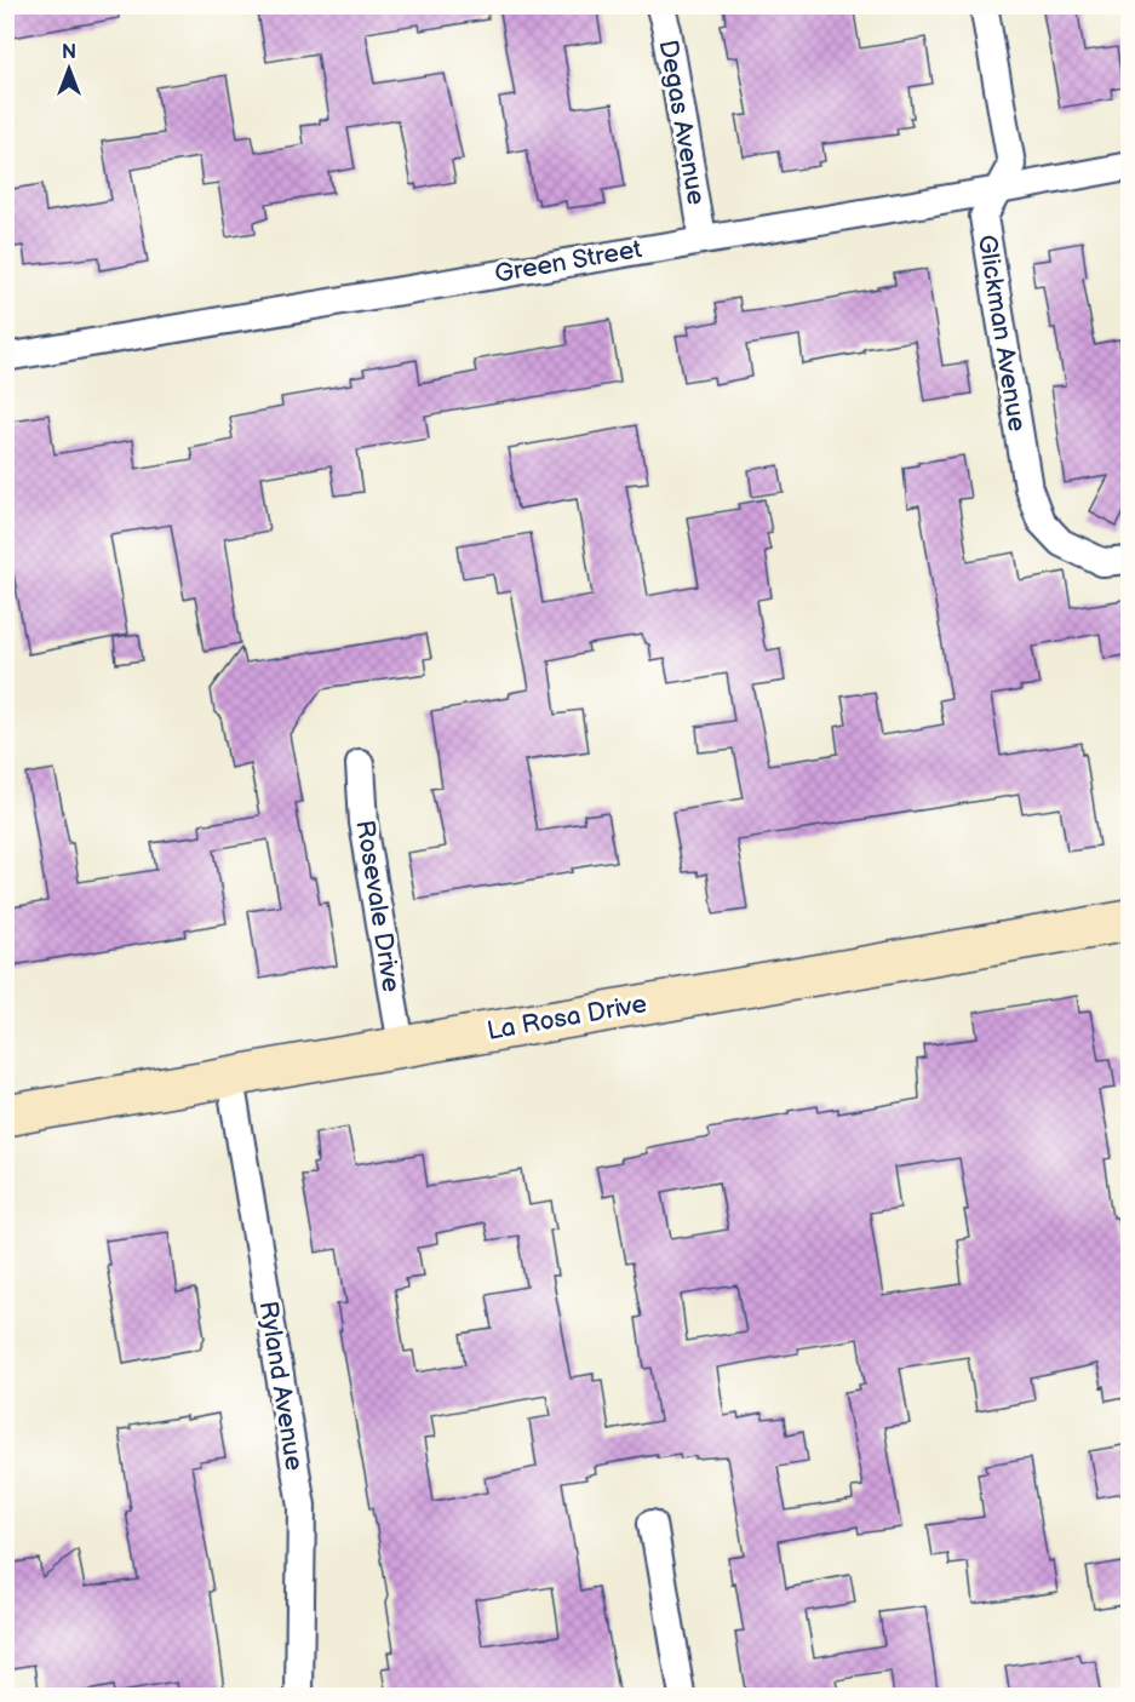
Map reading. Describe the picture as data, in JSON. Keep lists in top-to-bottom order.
{
  "streets": {
    "street": [
      "Degas Avenue",
      "Green Street",
      "Glickman Avenue",
      "Rosevale Drive",
      "La Rosa Drive",
      "Ryland Avenue"
    ]
  },
  "crossings": [
    ["Degas Avenue", "Green Street"],
    ["Green Street", "Glickman Avenue"],
    ["Rosevale Drive", "La Rosa Drive"],
    ["La Rosa Drive", "Ryland Avenue"]
  ],
  "north": "top"
}
